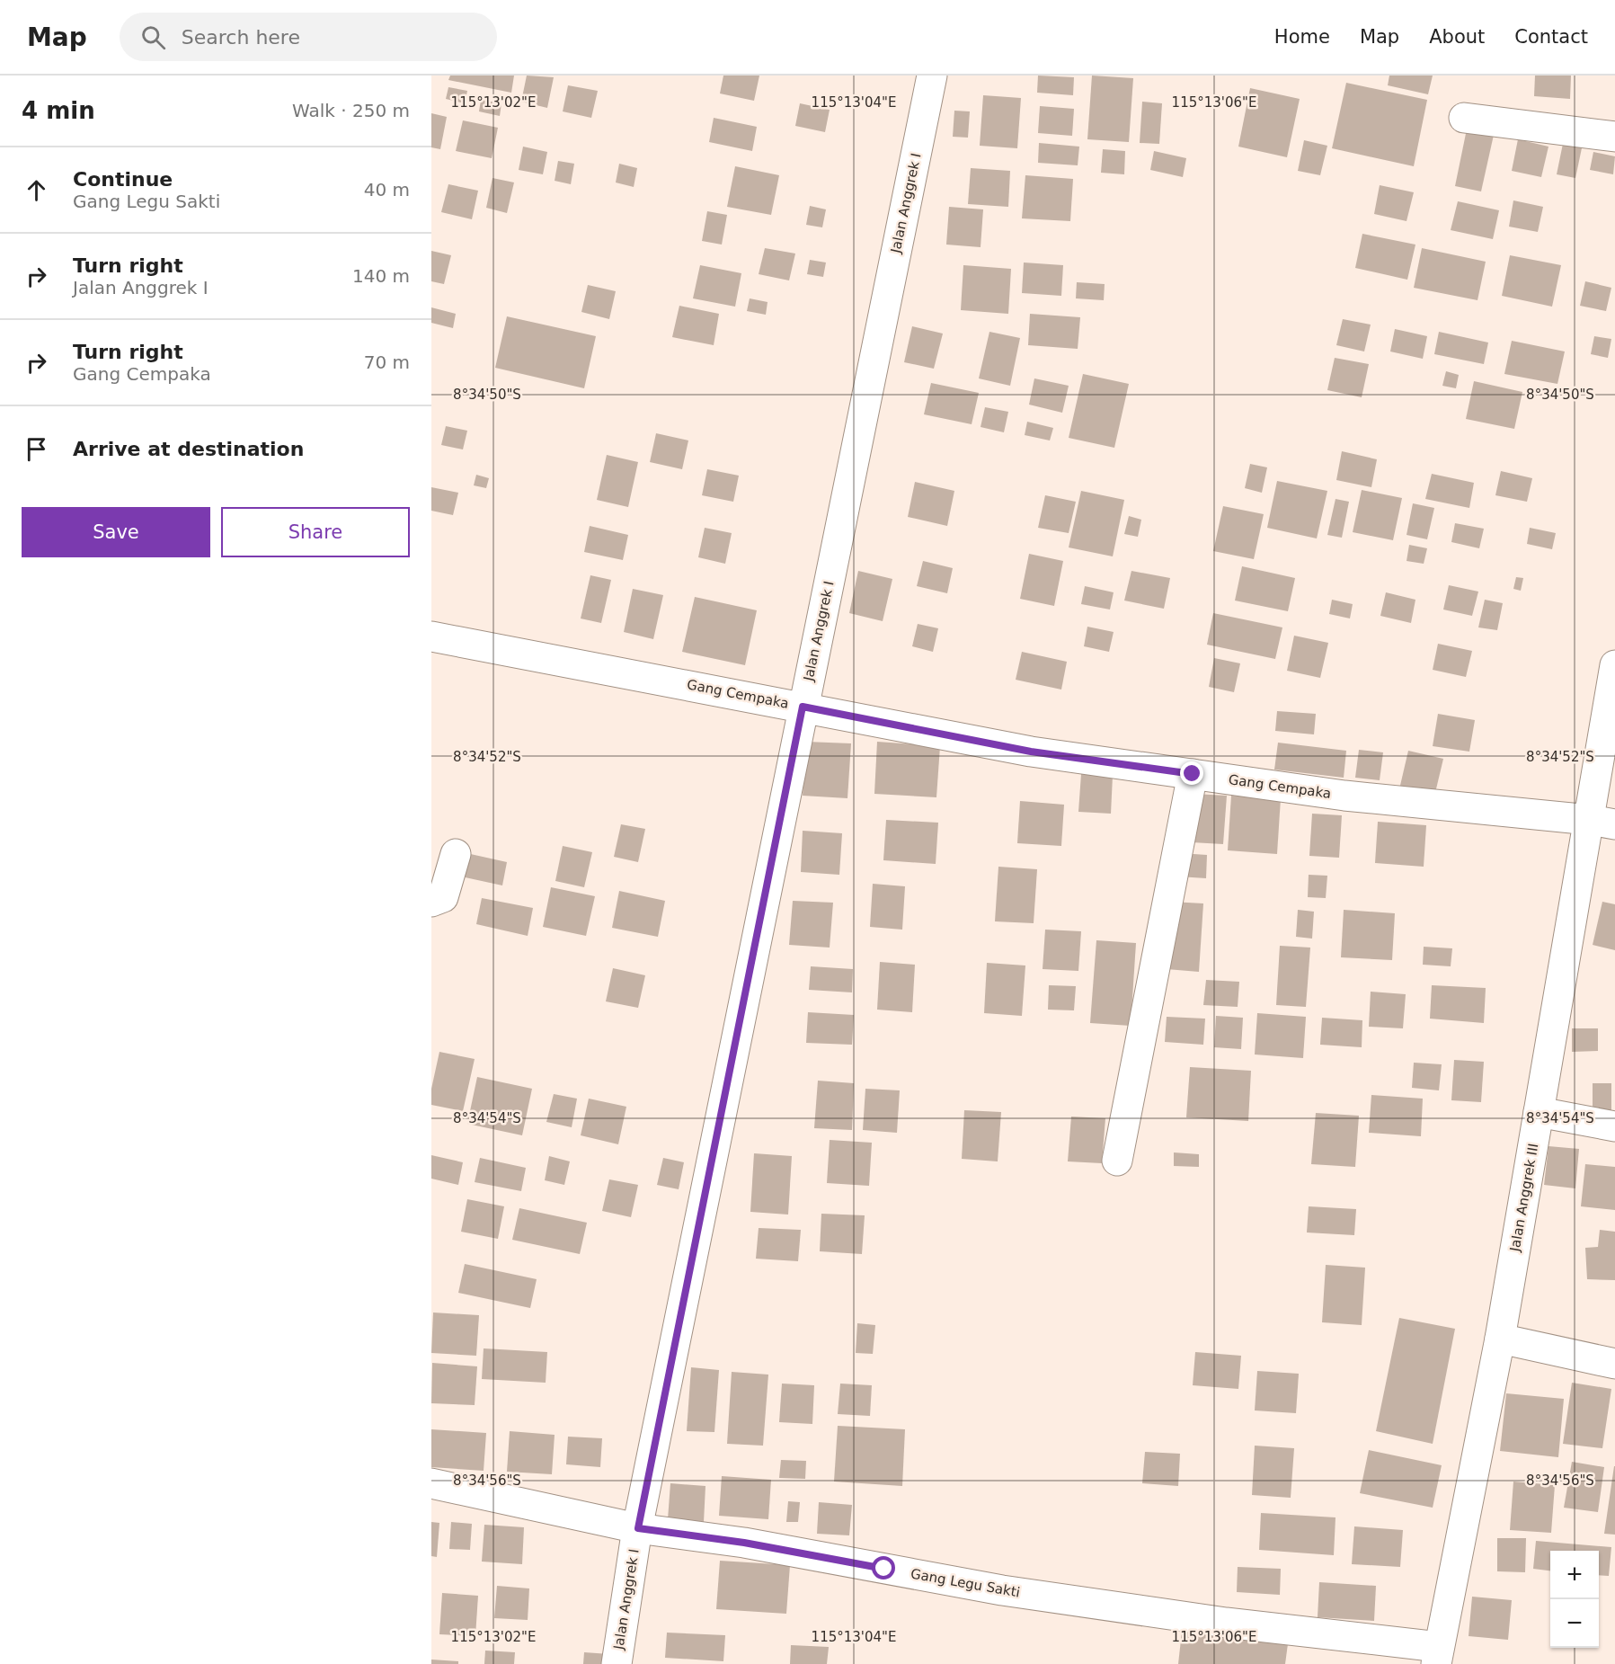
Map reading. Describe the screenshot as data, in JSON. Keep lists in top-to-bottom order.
{
  "streets": {
    "street": [
      "Jalan Anggrek I",
      "Gang Cempaka",
      "Jalan Anggrek III",
      "Gang Legu Sakti"
    ]
  },
  "crossings": [
    ["Jalan Anggrek I", "Gang Cempaka"],
    ["Jalan Anggrek I", "Gang Legu Sakti"],
    ["Gang Cempaka", "Jalan Anggrek III"],
    ["Jalan Anggrek III", "Gang Legu Sakti"]
  ],
  "page": {
    "header": "Map",
    "search": "Search here",
    "nav": [
      "Home",
      "Map",
      "About",
      "Contact"
    ],
    "heading": ["4 min", "Walk · 250 m"],
    "list": [
      ["Continue", "Gang Legu Sakti", "40 m"],
      ["Turn right", "Jalan Anggrek I", "140 m"],
      ["Turn right", "Gang Cempaka", "70 m"],
      "Arrive at destination"
    ],
    "buttons": ["Save", "Share"],
    "map_buttons": ["+", "−"]
  },
  "coordinates": [
    "115°13'02\"E",
    "115°13'04\"E",
    "115°13'06\"E",
    "8°34'50\"S",
    "8°34'52\"S",
    "8°34'54\"S",
    "8°34'56\"S"
  ]
}
